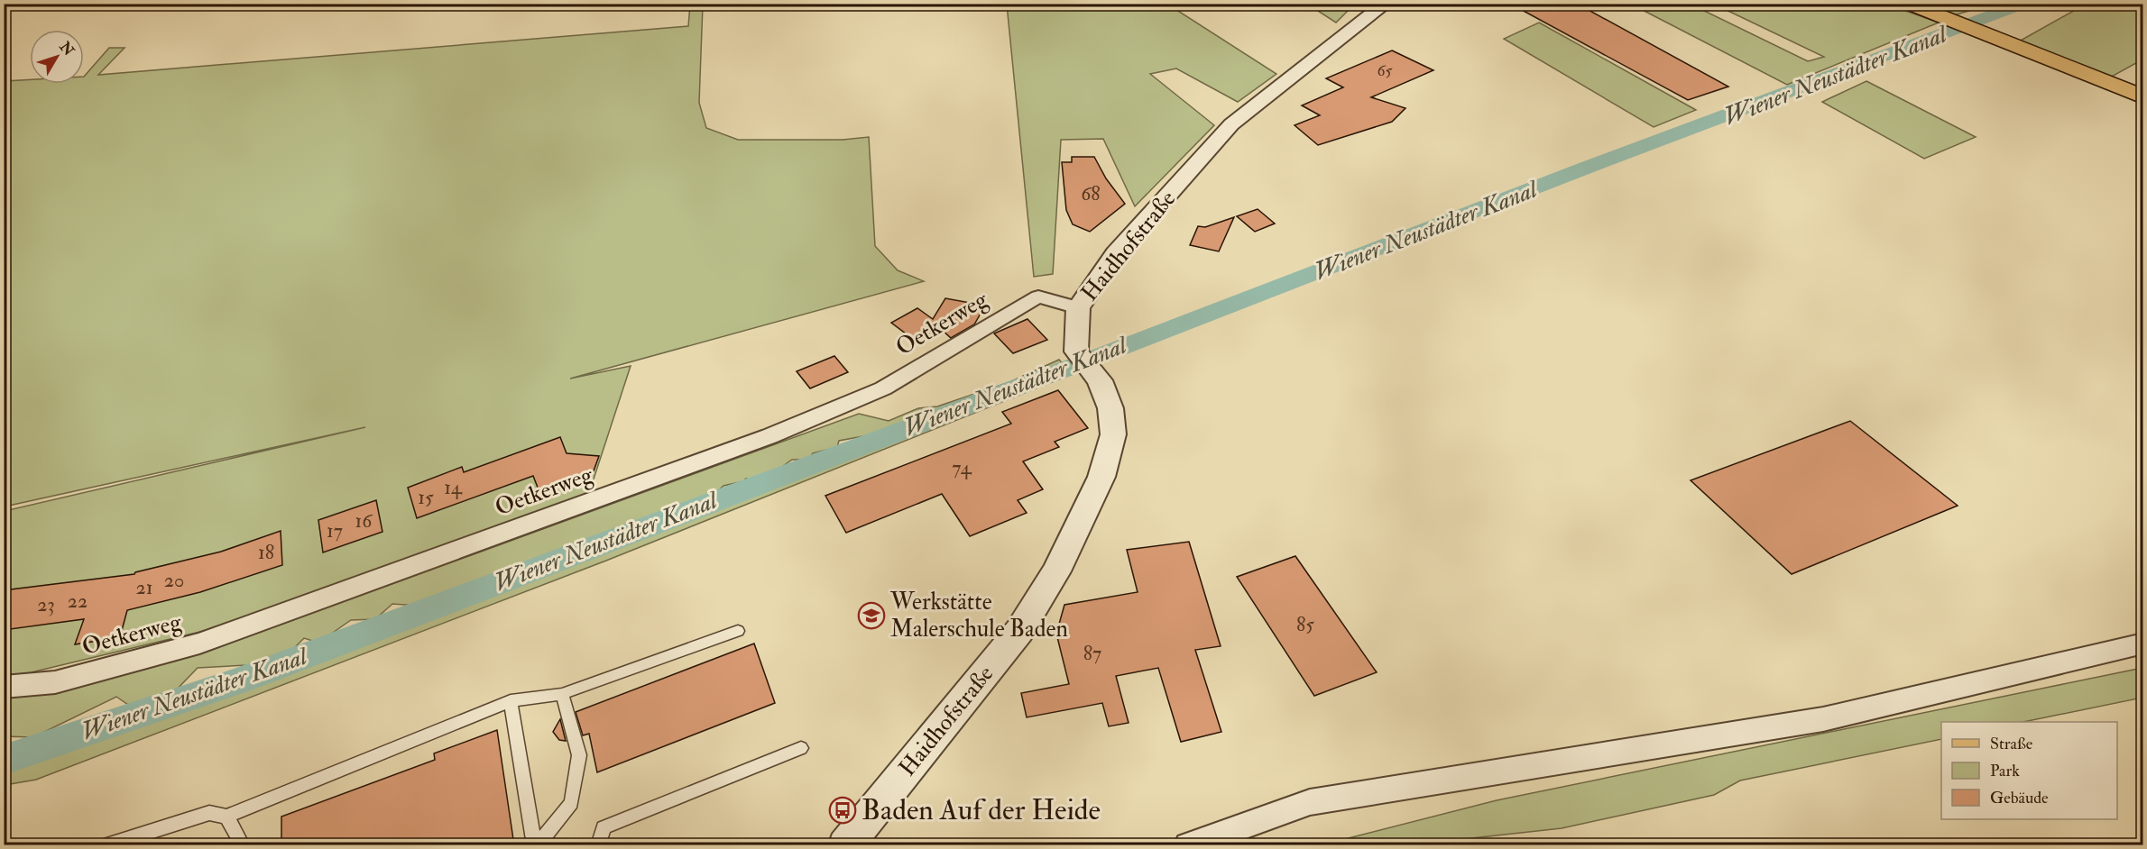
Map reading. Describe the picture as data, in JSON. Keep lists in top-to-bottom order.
{
  "streets": {
    "street": ["Haidhofstraße", "Oetkerweg"]
  },
  "crossings": [
    ["Haidhofstraße", "Oetkerweg"]
  ],
  "water": ["Wiener Neustädter Kanal"],
  "places": {
    "school or university": ["Werkstätte Malerschule Baden"],
    "bus stop": ["Baden Auf der Heide"]
  },
  "house_numbers": [
    "65",
    "68",
    "74",
    "14",
    "15",
    "16",
    "17",
    "18",
    "20",
    "21",
    "22",
    "23",
    "85",
    "87"
  ],
  "legend": ["Straße", "Park", "Gebäude"],
  "north": "top right"
}
